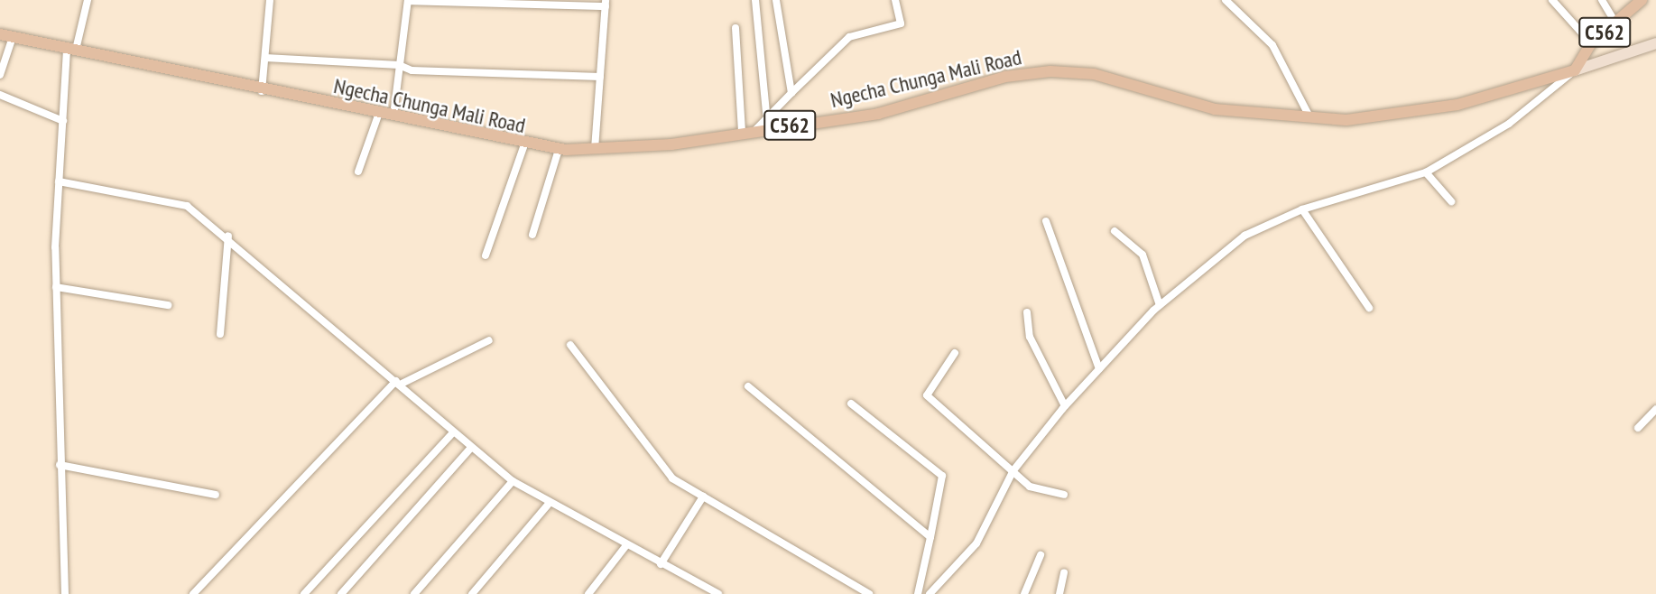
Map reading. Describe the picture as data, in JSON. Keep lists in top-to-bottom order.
{
  "streets": {
    "main road": ["C562", "Ngecha Chunga Mali Road"]
  },
  "crossings": [
    ["C562", "Ngecha Chunga Mali Road"]
  ]
}
